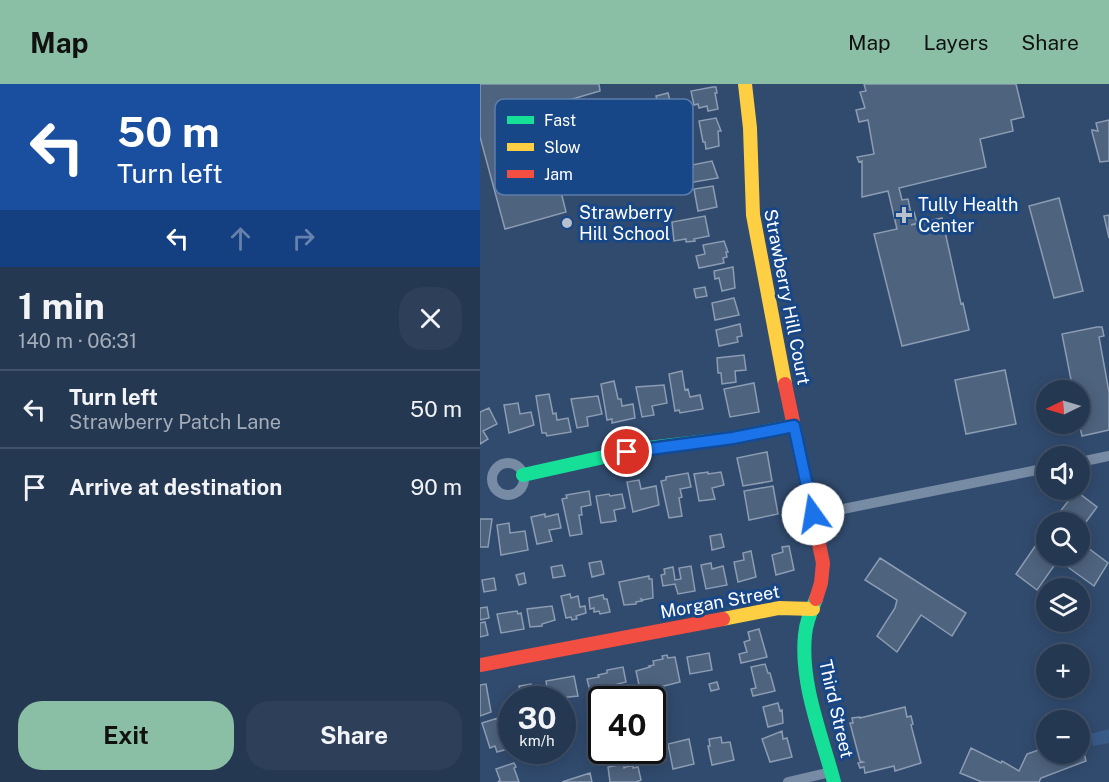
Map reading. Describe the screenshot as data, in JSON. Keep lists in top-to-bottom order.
{
  "streets": {
    "street": ["Strawberry Hill Court", "Morgan Street", "Third Street"]
  },
  "crossings": [
    ["Morgan Street", "Third Street"]
  ],
  "places": {
    "health": ["Tully Health Center"],
    "other": ["Strawberry Hill School"]
  },
  "legend": ["Fast", "Slow", "Jam"],
  "north": "left",
  "page": {
    "header": "Map",
    "nav": ["Map", "Layers", "Share"],
    "turn": ["50 m", "Turn left"],
    "heading": ["1 min", "140 m · 06:31"],
    "list": [
      {
        "name": "Turn left",
        "note": "Strawberry Patch Lane",
        "value": "50 m"
      },
      {
        "name": "Arrive at destination",
        "value": "90 m"
      }
    ],
    "map_buttons": ["+", "−"],
    "speed": "30 km/h",
    "limit": "40",
    "buttons": ["Exit", "Share"]
  }
}
